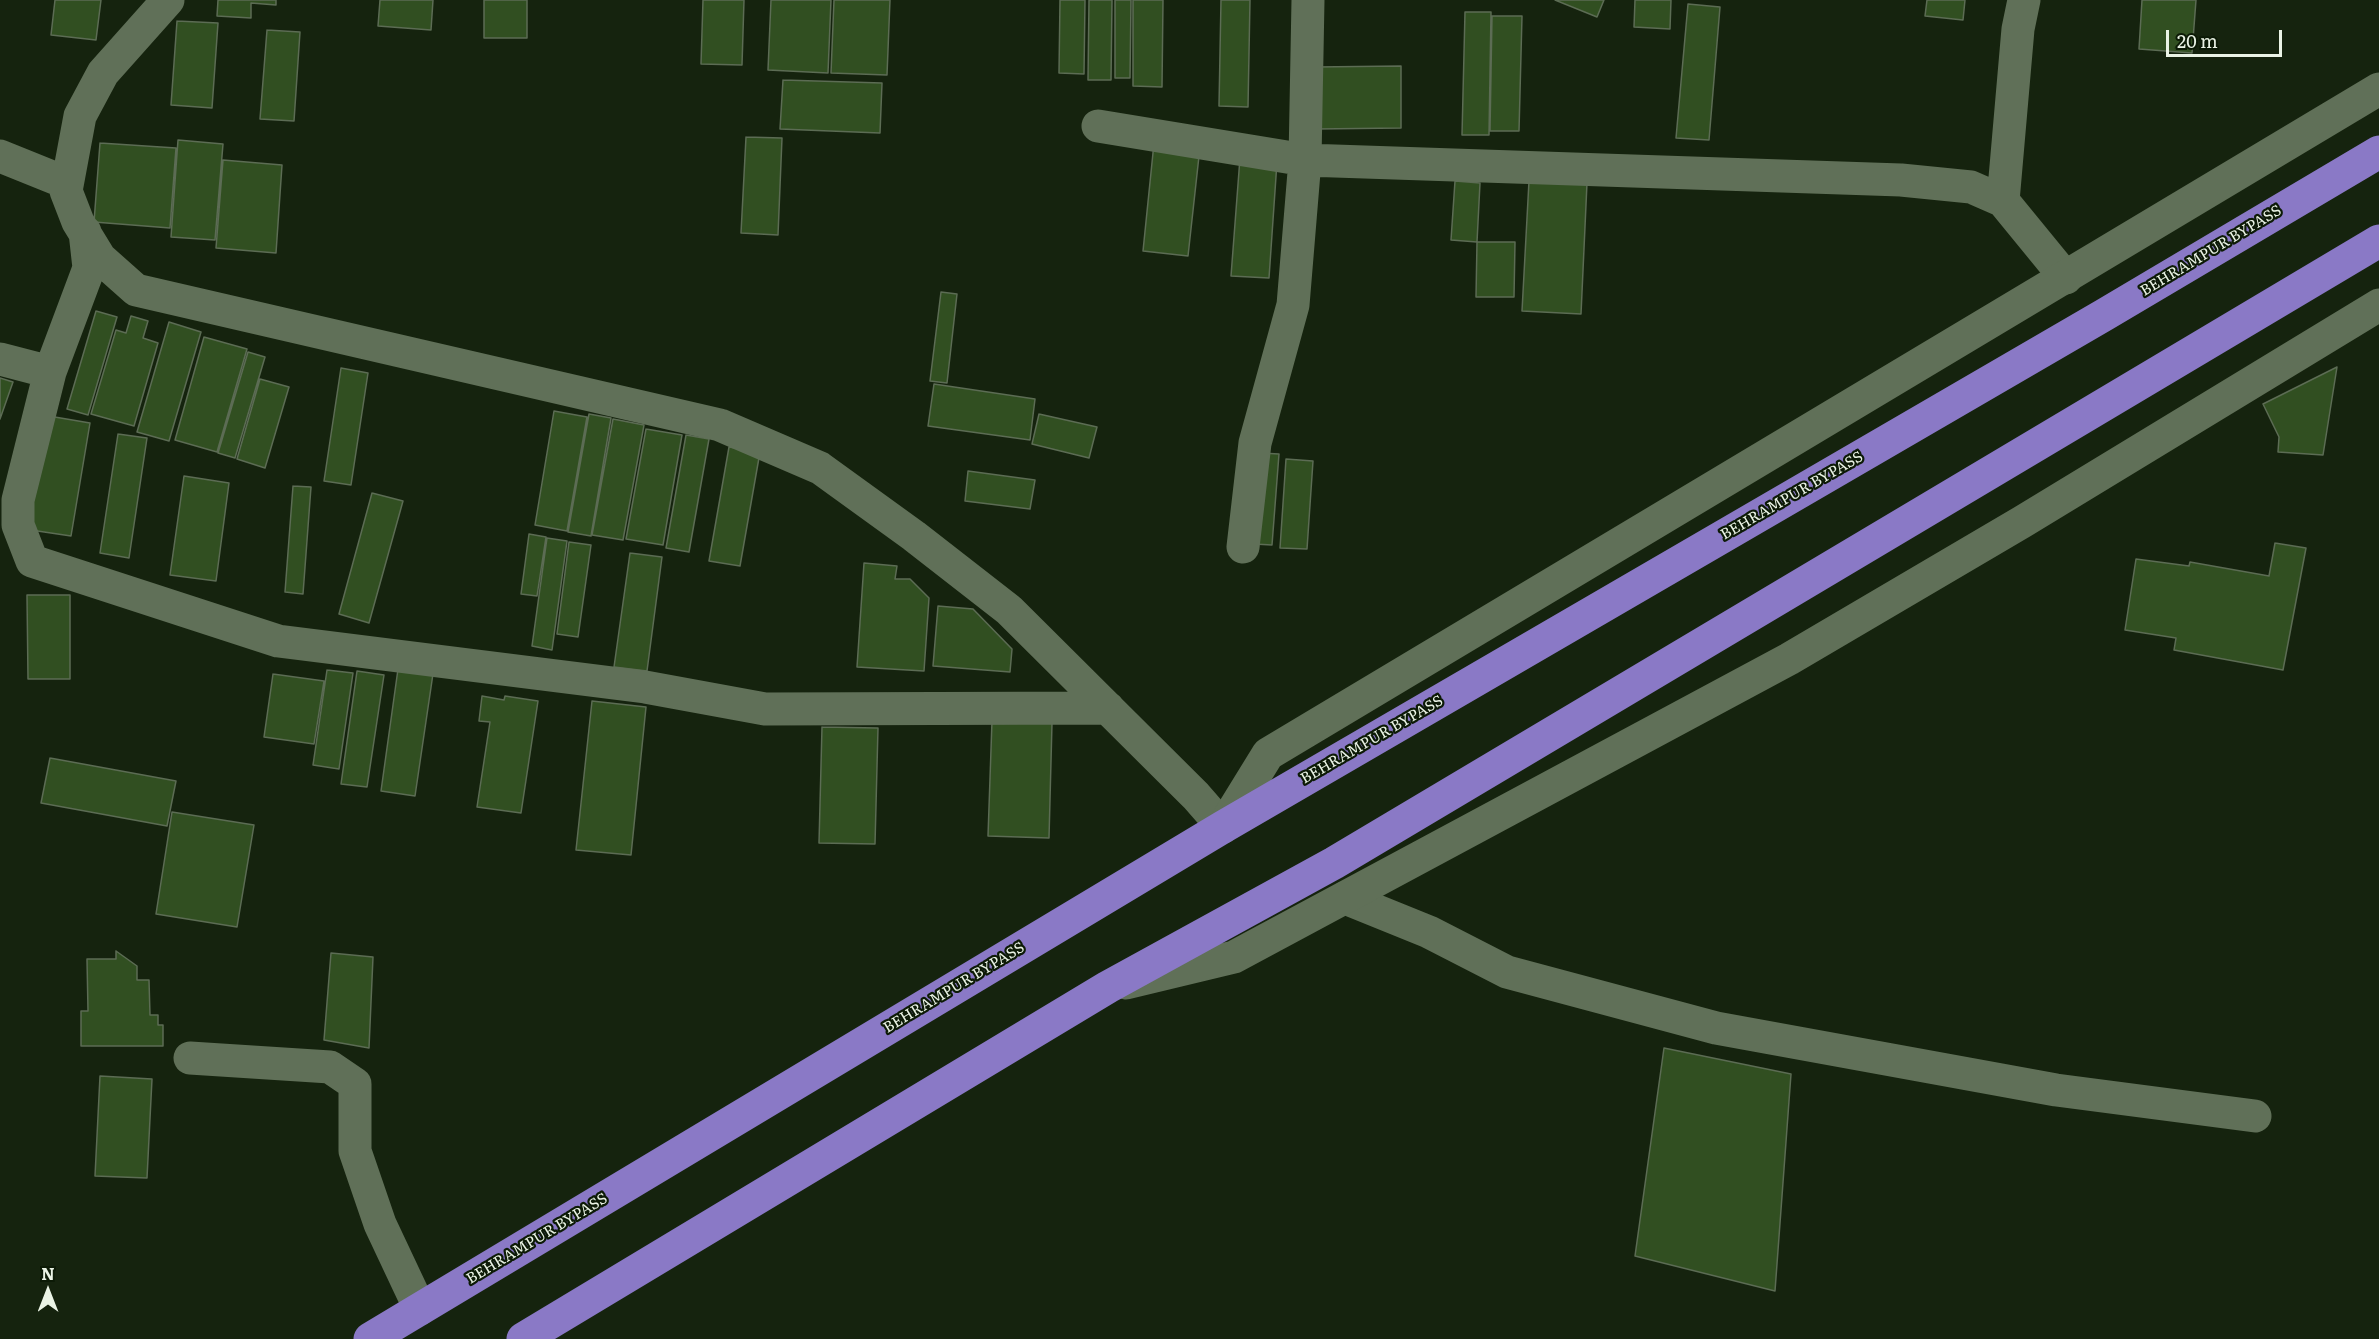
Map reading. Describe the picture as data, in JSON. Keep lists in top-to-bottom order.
{
  "streets": {
    "highway": ["BEHRAMPUR BYPASS"]
  },
  "scale_bar": "20 m",
  "north": "top"
}
